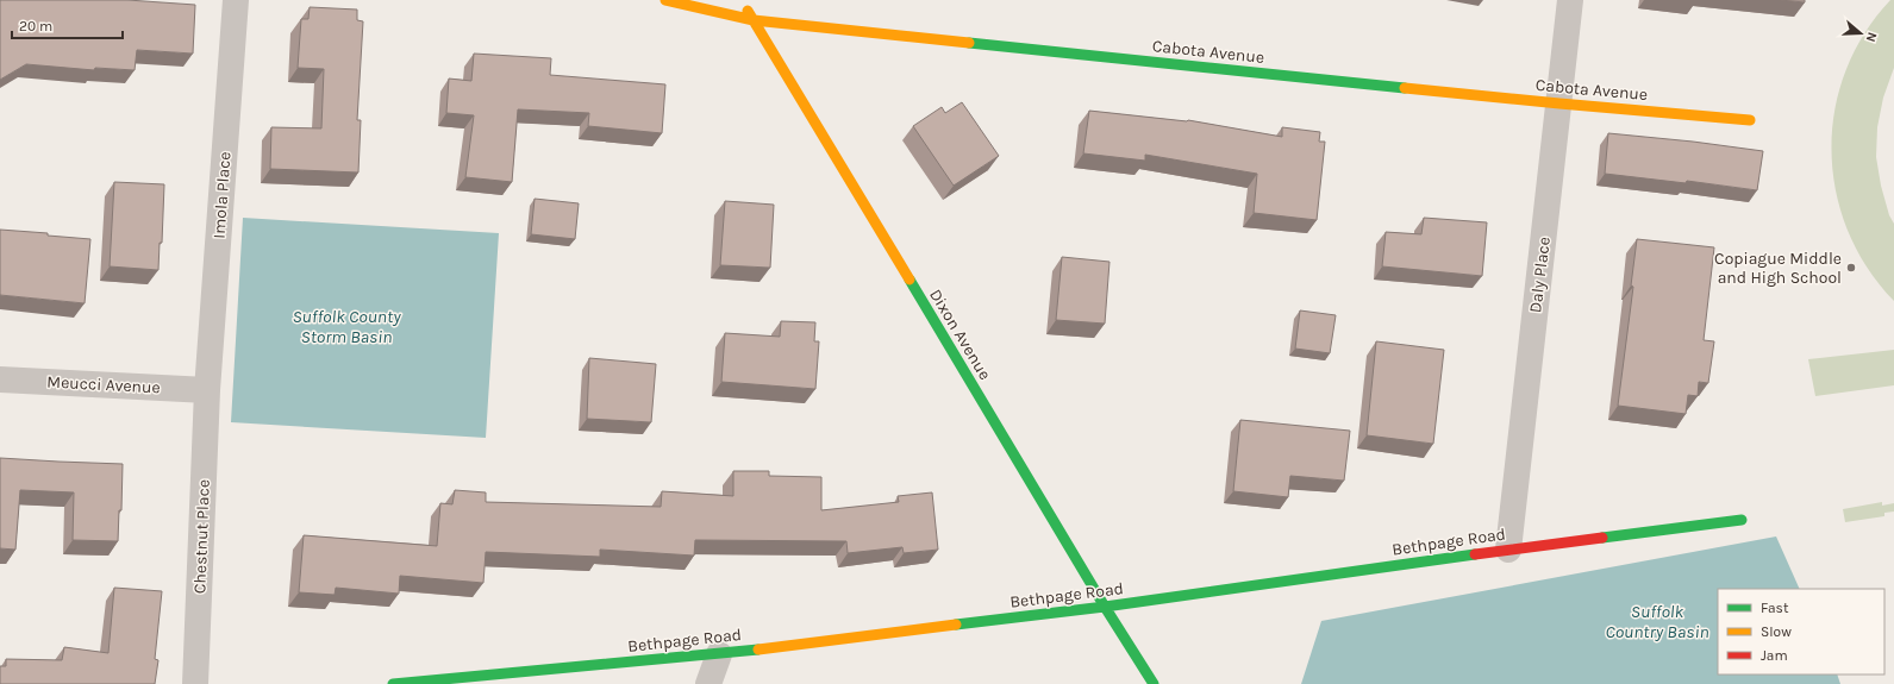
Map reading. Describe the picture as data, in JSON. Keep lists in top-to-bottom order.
{
  "streets": {
    "street": [
      "Cabota Avenue",
      "Imola Place",
      "Daly Place",
      "Dixon Avenue",
      "Meucci Avenue",
      "Chestnut Place",
      "Bethpage Road"
    ]
  },
  "crossings": [
    ["Cabota Avenue", "Daly Place"],
    ["Cabota Avenue", "Dixon Avenue"],
    ["Imola Place", "Meucci Avenue"],
    ["Imola Place", "Chestnut Place"],
    ["Daly Place", "Bethpage Road"],
    ["Dixon Avenue", "Bethpage Road"],
    ["Meucci Avenue", "Chestnut Place"]
  ],
  "water": ["Suffolk County Storm Basin", "Suffolk Country Basin"],
  "places": ["Copiague Middle and High School"],
  "legend": ["Fast", "Slow", "Jam"],
  "scale_bar": "20 m",
  "north": "right"
}
